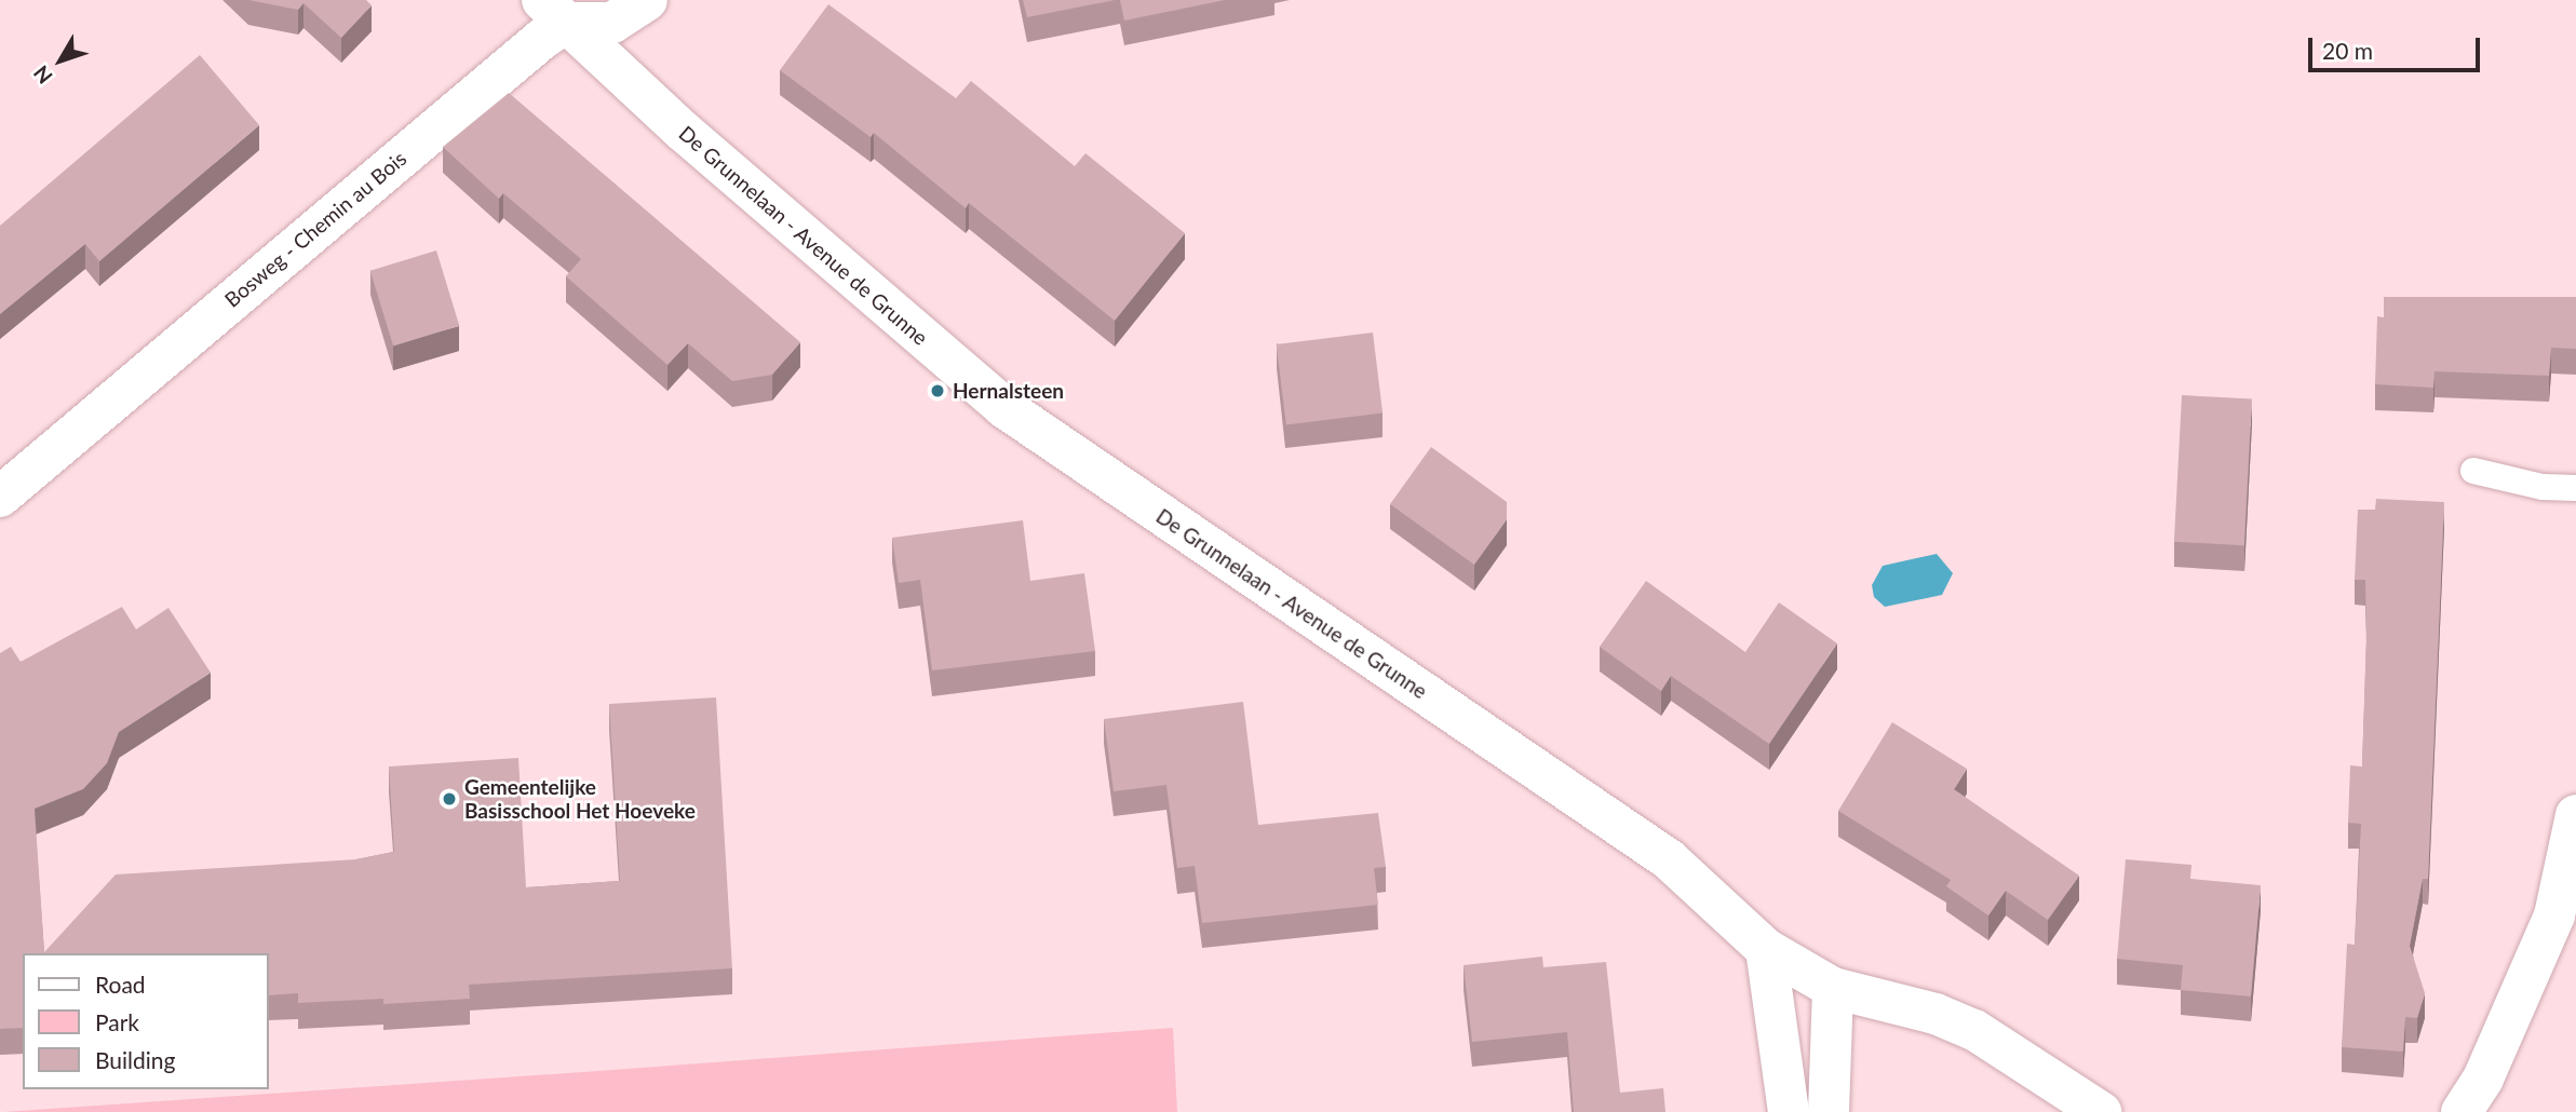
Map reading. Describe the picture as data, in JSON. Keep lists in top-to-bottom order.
{
  "streets": {
    "street": ["Bosweg - Chemin au Bois", "De Grunnelaan - Avenue de Grunne"]
  },
  "crossings": [
    ["Bosweg - Chemin au Bois", "De Grunnelaan - Avenue de Grunne"]
  ],
  "places": ["Hernalsteen", "Gemeentelijke Basisschool Het Hoeveke"],
  "legend": ["Road", "Park", "Building"],
  "scale_bar": "20 m",
  "north": "bottom left"
}
